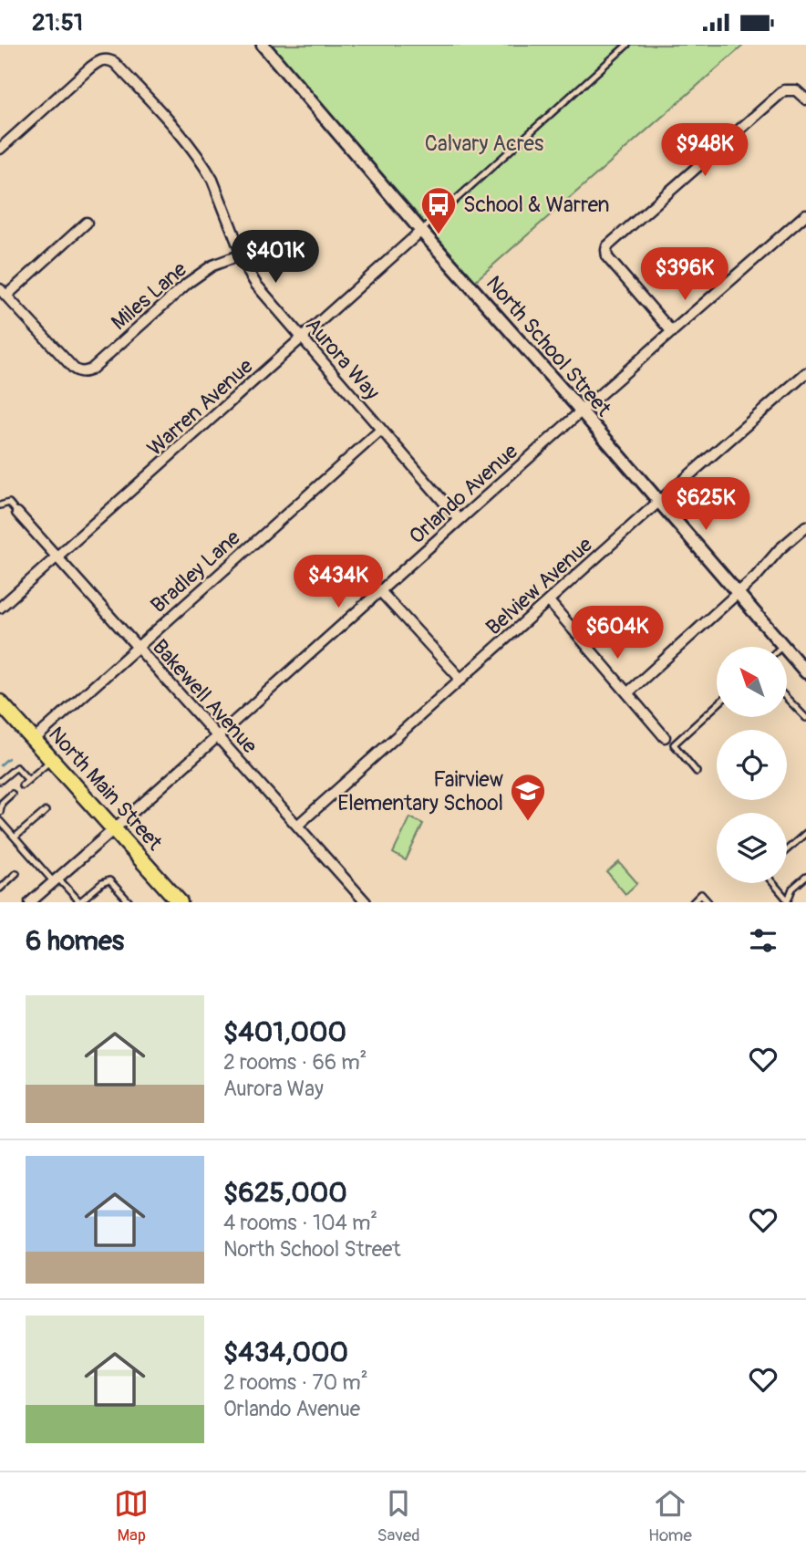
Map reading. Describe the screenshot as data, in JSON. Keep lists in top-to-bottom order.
{
  "streets": {
    "main road": ["North Main Street"],
    "street": [
      "Miles Lane",
      "North School Street",
      "Aurora Way",
      "Warren Avenue",
      "Orlando Avenue",
      "Bradley Lane",
      "Belview Avenue",
      "Bakewell Avenue"
    ]
  },
  "crossings": [
    ["Miles Lane", "Aurora Way"],
    ["North School Street", "Warren Avenue"],
    ["North School Street", "Orlando Avenue"],
    ["North School Street", "Belview Avenue"],
    ["Aurora Way", "Warren Avenue"],
    ["Aurora Way", "Orlando Avenue"],
    ["Aurora Way", "Bradley Lane"],
    ["Warren Avenue", "Bakewell Avenue"],
    ["Orlando Avenue", "Bakewell Avenue"],
    ["Orlando Avenue", "North Main Street"],
    ["Bradley Lane", "Bakewell Avenue"],
    ["Bradley Lane", "North Main Street"],
    ["Belview Avenue", "Bakewell Avenue"]
  ],
  "parks": ["Calvary Acres"],
  "places": {
    "bus stop": ["School & Warren"],
    "school or university": ["Fairview Elementary School"]
  },
  "north": "top left",
  "page": {
    "status": "21:51",
    "price": [
      "$948K",
      "$401K",
      "$396K",
      "$625K",
      "$434K",
      "$604K"
    ],
    "heading": "6 homes",
    "list": [
      {
        "name": "$401,000",
        "note": "2 rooms · 66 m² · Aurora Way"
      },
      {
        "name": "$625,000",
        "note": "4 rooms · 104 m² · North School Street"
      },
      {
        "name": "$434,000",
        "note": "2 rooms · 70 m² · Orlando Avenue"
      }
    ],
    "tabs": ["Map", "Saved", "Home"]
  }
}
